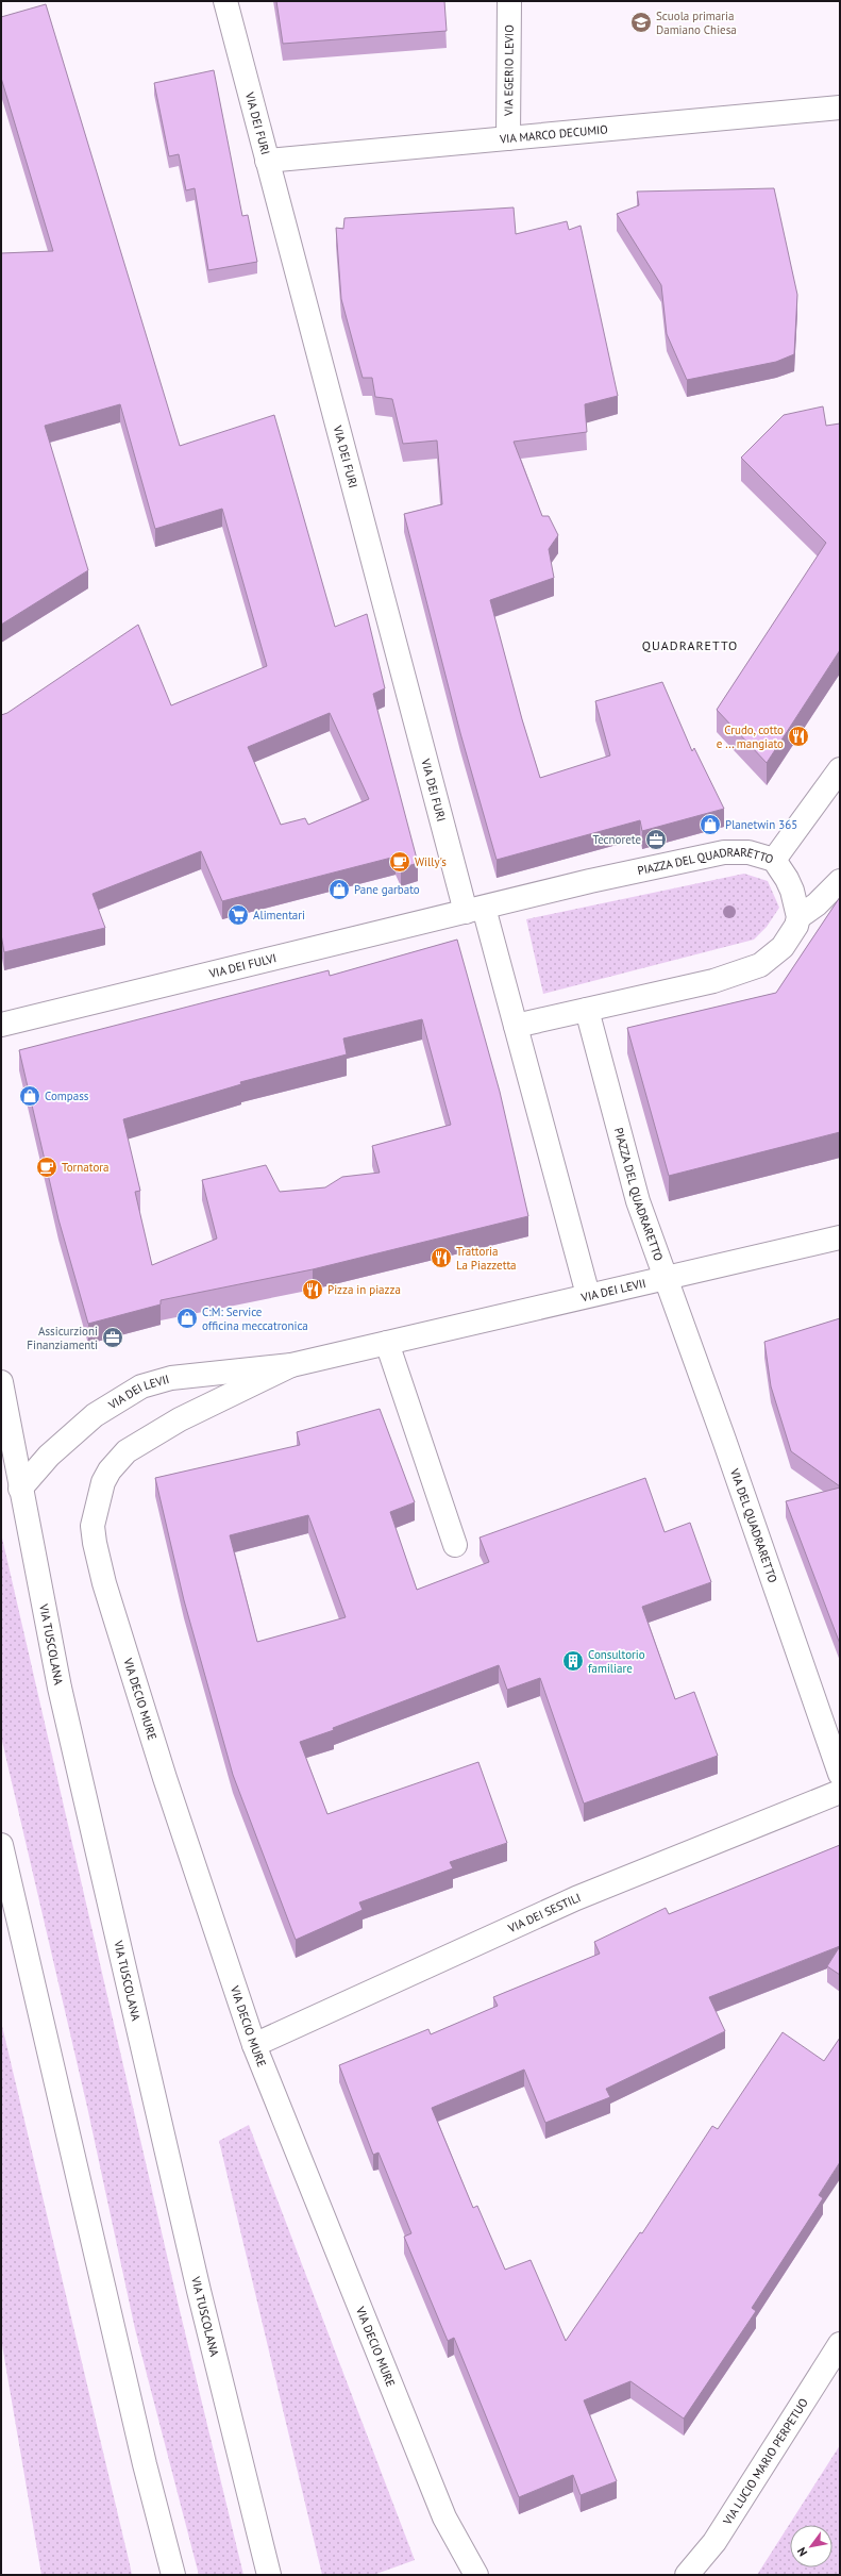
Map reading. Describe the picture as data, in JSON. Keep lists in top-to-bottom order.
{
  "streets": {
    "street": [
      "VIA EGERIO LEVIO",
      "VIA DEI FURI",
      "VIA MARCO DECUMIO",
      "PIAZZA DEL QUADRARETTO",
      "VIA DEI FULVI",
      "VIA DEI LEVII",
      "VIA DEL QUADRARETTO",
      "VIA TUSCOLANA",
      "VIA DECIO MURE",
      "VIA DEI SESTILI",
      "VIA LUCIO MARIO PERPETUO"
    ]
  },
  "crossings": [
    ["VIA EGERIO LEVIO", "VIA MARCO DECUMIO"],
    ["VIA DEI FURI", "VIA MARCO DECUMIO"],
    ["VIA DEI FURI", "PIAZZA DEL QUADRARETTO"],
    ["VIA DEI FURI", "VIA DEI FULVI"],
    ["PIAZZA DEL QUADRARETTO", "VIA DEI FULVI"],
    ["PIAZZA DEL QUADRARETTO", "VIA DEI LEVII"],
    ["PIAZZA DEL QUADRARETTO", "VIA DEL QUADRARETTO"],
    ["VIA DEI LEVII", "VIA DEL QUADRARETTO"],
    ["VIA DEI LEVII", "VIA TUSCOLANA"],
    ["VIA DEI LEVII", "VIA DECIO MURE"],
    ["VIA DECIO MURE", "VIA DEI SESTILI"]
  ],
  "districts": ["QUADRARETTO"],
  "places": {
    "school or university": ["Scuola primaria Damiano Chiesa"],
    "restaurant": ["Crudo, cotto e ... mangiato", "Trattoria La Piazzetta", "Pizza in piazza"],
    "shop": [
      "Planetwin 365",
      "Pane garbato",
      "Compass",
      "C:M: Service officina meccatronica"
    ],
    "office": ["Tecnorete", "Assicurzioni Finanziamenti"],
    "cafe": ["Willy's", "Tornatora"],
    "supermarket": ["Alimentari"],
    "building": ["Consultorio familiare"]
  },
  "north": "bottom left"
}
